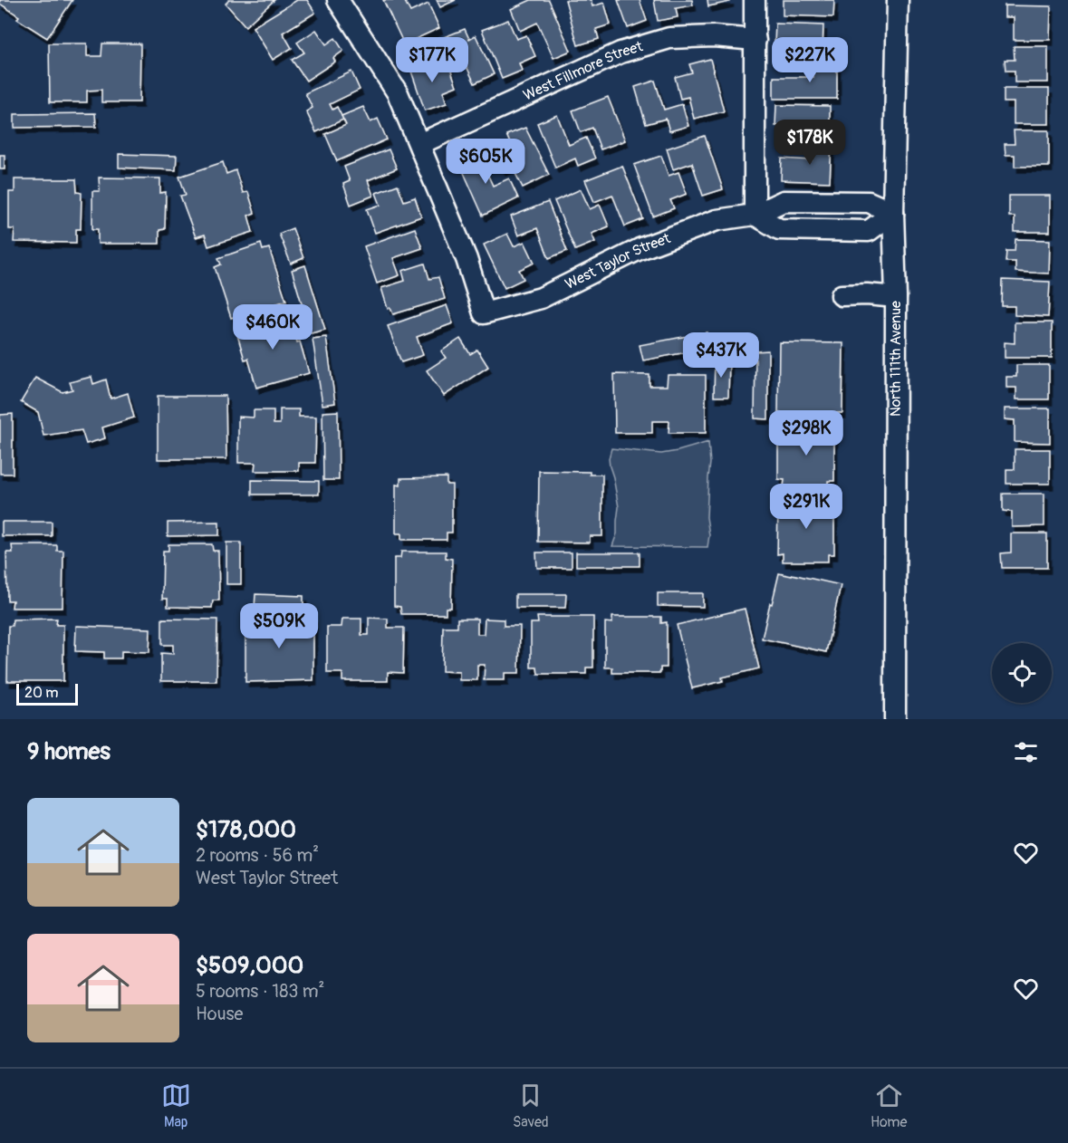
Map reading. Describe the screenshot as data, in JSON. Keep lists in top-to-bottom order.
{
  "streets": {
    "street": ["West Fillmore Street", "West Taylor Street", "North 111th Avenue"]
  },
  "crossings": [
    ["West Fillmore Street", "West Taylor Street"],
    ["West Taylor Street", "North 111th Avenue"]
  ],
  "scale_bar": "20 m",
  "page": {
    "price": [
      "$177K",
      "$227K",
      "$178K",
      "$605K",
      "$460K",
      "$437K",
      "$298K",
      "$291K",
      "$509K"
    ],
    "scale": "20 m",
    "heading": "9 homes",
    "list": [
      {
        "name": "$178,000",
        "note": "2 rooms · 56 m² · West Taylor Street"
      },
      {
        "name": "$509,000",
        "note": "5 rooms · 183 m² · House"
      }
    ],
    "tabs": ["Map", "Saved", "Home"]
  }
}
